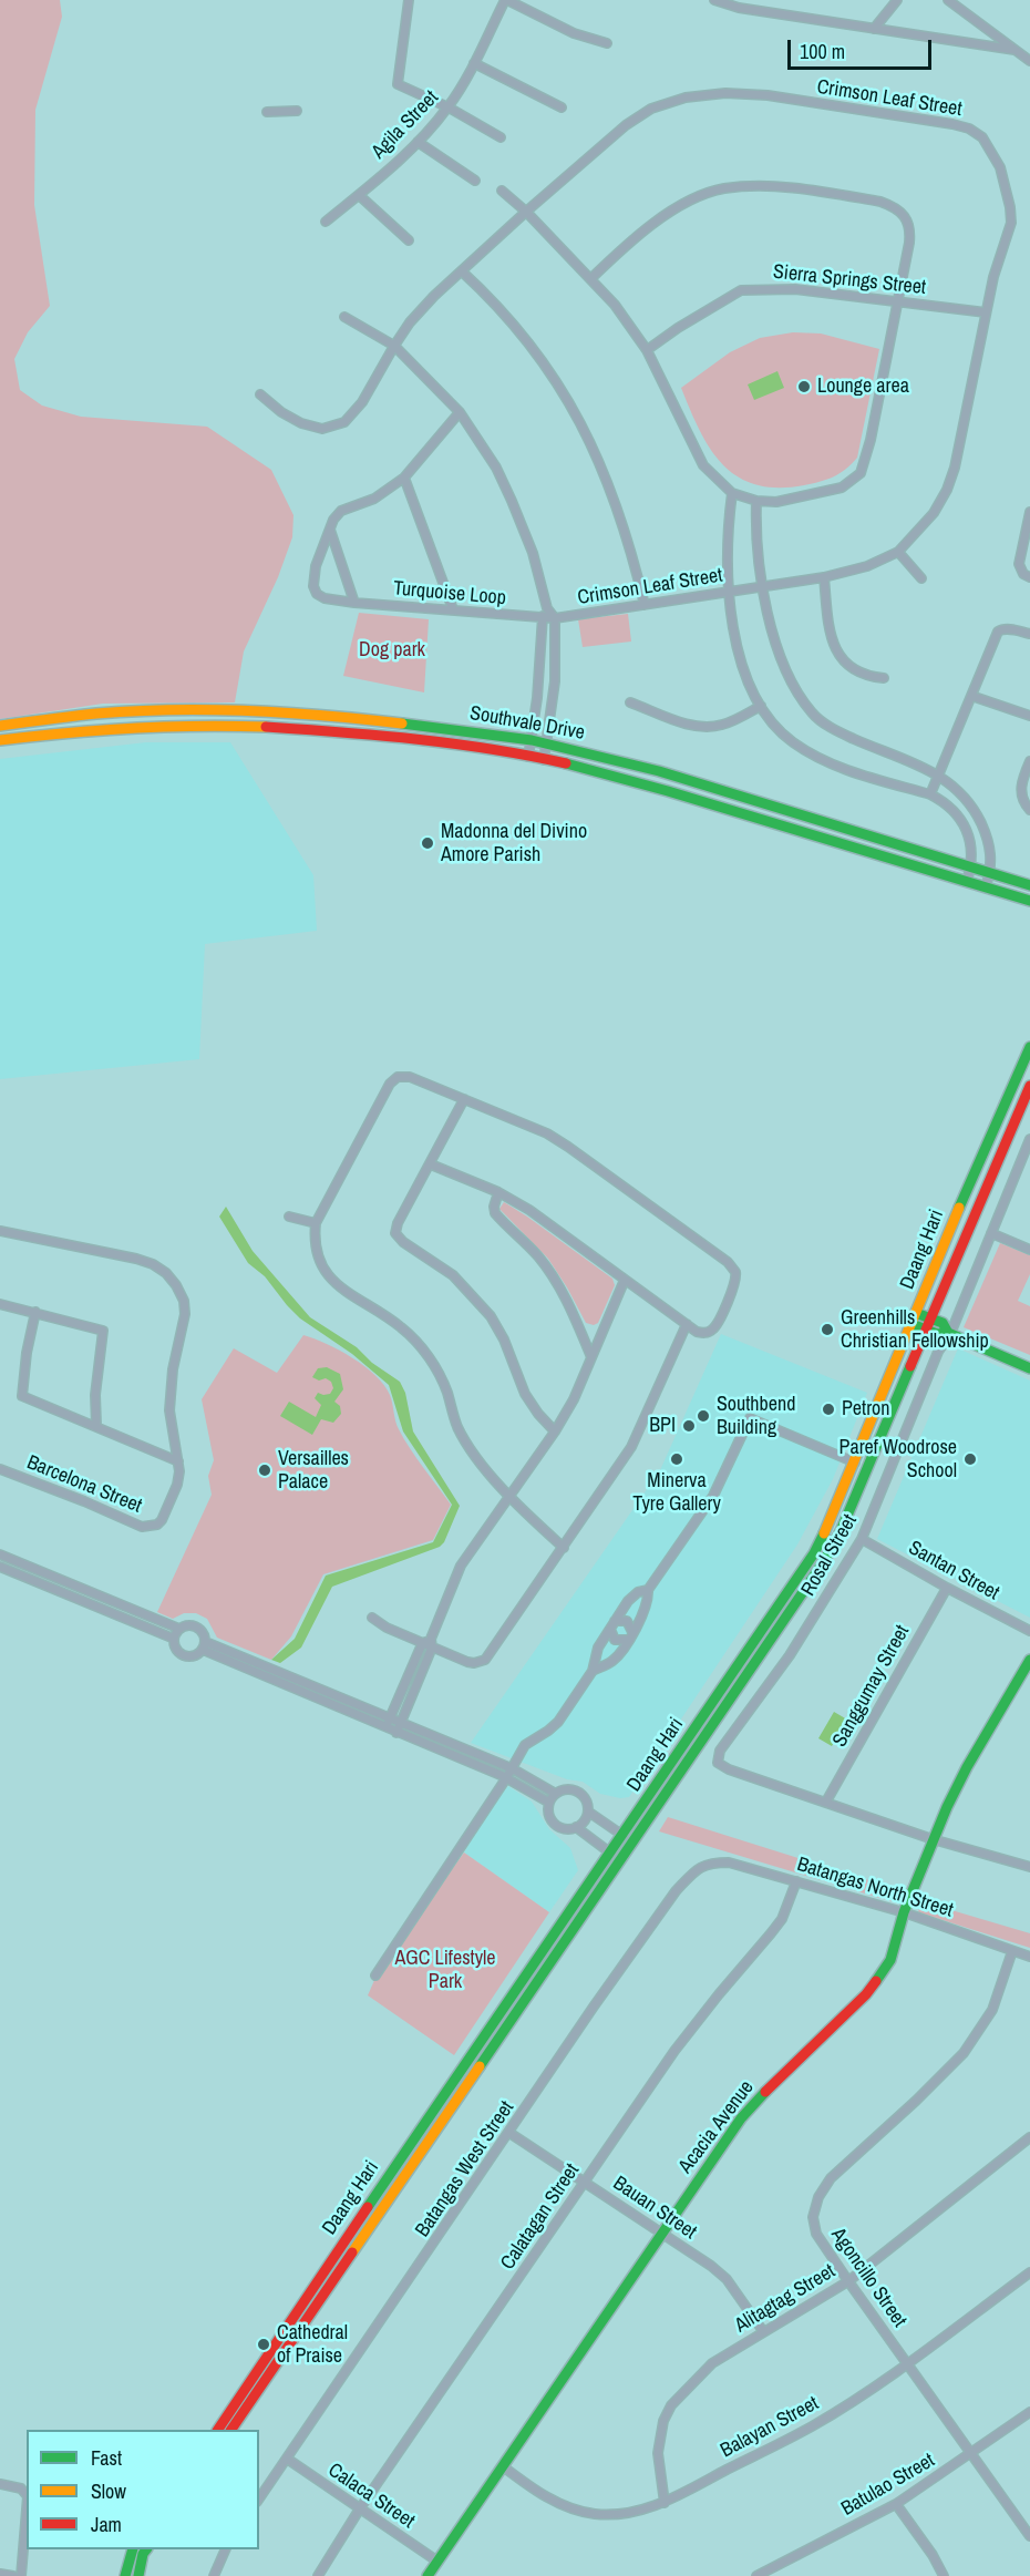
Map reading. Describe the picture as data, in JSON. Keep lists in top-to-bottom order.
{
  "streets": {
    "street": [
      "Crimson Leaf Street",
      "Agila Street",
      "Sierra Springs Street",
      "Turquoise Loop",
      "Southvale Drive",
      "Daang Hari",
      "Barcelona Street",
      "Rosal Street",
      "Santan Street",
      "Sanggumay Street",
      "Batangas North Street",
      "Acacia Avenue",
      "Batangas West Street",
      "Bauan Street",
      "Calatagan Street",
      "Agoncillo Street",
      "Alitagtag Street",
      "Balayan Street",
      "Batulao Street",
      "Calaca Street"
    ]
  },
  "crossings": [
    ["Crimson Leaf Street", "Sierra Springs Street"],
    ["Crimson Leaf Street", "Turquoise Loop"],
    ["Rosal Street", "Santan Street"],
    ["Rosal Street", "Sanggumay Street"],
    ["Rosal Street", "Acacia Avenue"],
    ["Santan Street", "Sanggumay Street"],
    ["Batangas North Street", "Acacia Avenue"],
    ["Batangas North Street", "Batangas West Street"],
    ["Batangas North Street", "Calatagan Street"],
    ["Batangas North Street", "Agoncillo Street"],
    ["Acacia Avenue", "Bauan Street"],
    ["Acacia Avenue", "Balayan Street"],
    ["Acacia Avenue", "Calaca Street"],
    ["Batangas West Street", "Bauan Street"],
    ["Batangas West Street", "Calaca Street"],
    ["Bauan Street", "Calatagan Street"],
    ["Bauan Street", "Alitagtag Street"],
    ["Calatagan Street", "Calaca Street"],
    ["Agoncillo Street", "Alitagtag Street"],
    ["Agoncillo Street", "Balayan Street"],
    ["Agoncillo Street", "Batulao Street"],
    ["Alitagtag Street", "Balayan Street"]
  ],
  "parks": ["Dog park", "AGC Lifestyle Park"],
  "places": [
    "Lounge area",
    "Madonna del Divino Amore Parish",
    "Greenhills Christian Fellowship",
    "Petron",
    "Southbend Building",
    "BPI",
    "Minerva Tyre Gallery",
    "Paref Woodrose School",
    "Versailles Palace",
    "Cathedral of Praise"
  ],
  "legend": ["Fast", "Slow", "Jam"],
  "scale_bar": "100 m"
}
